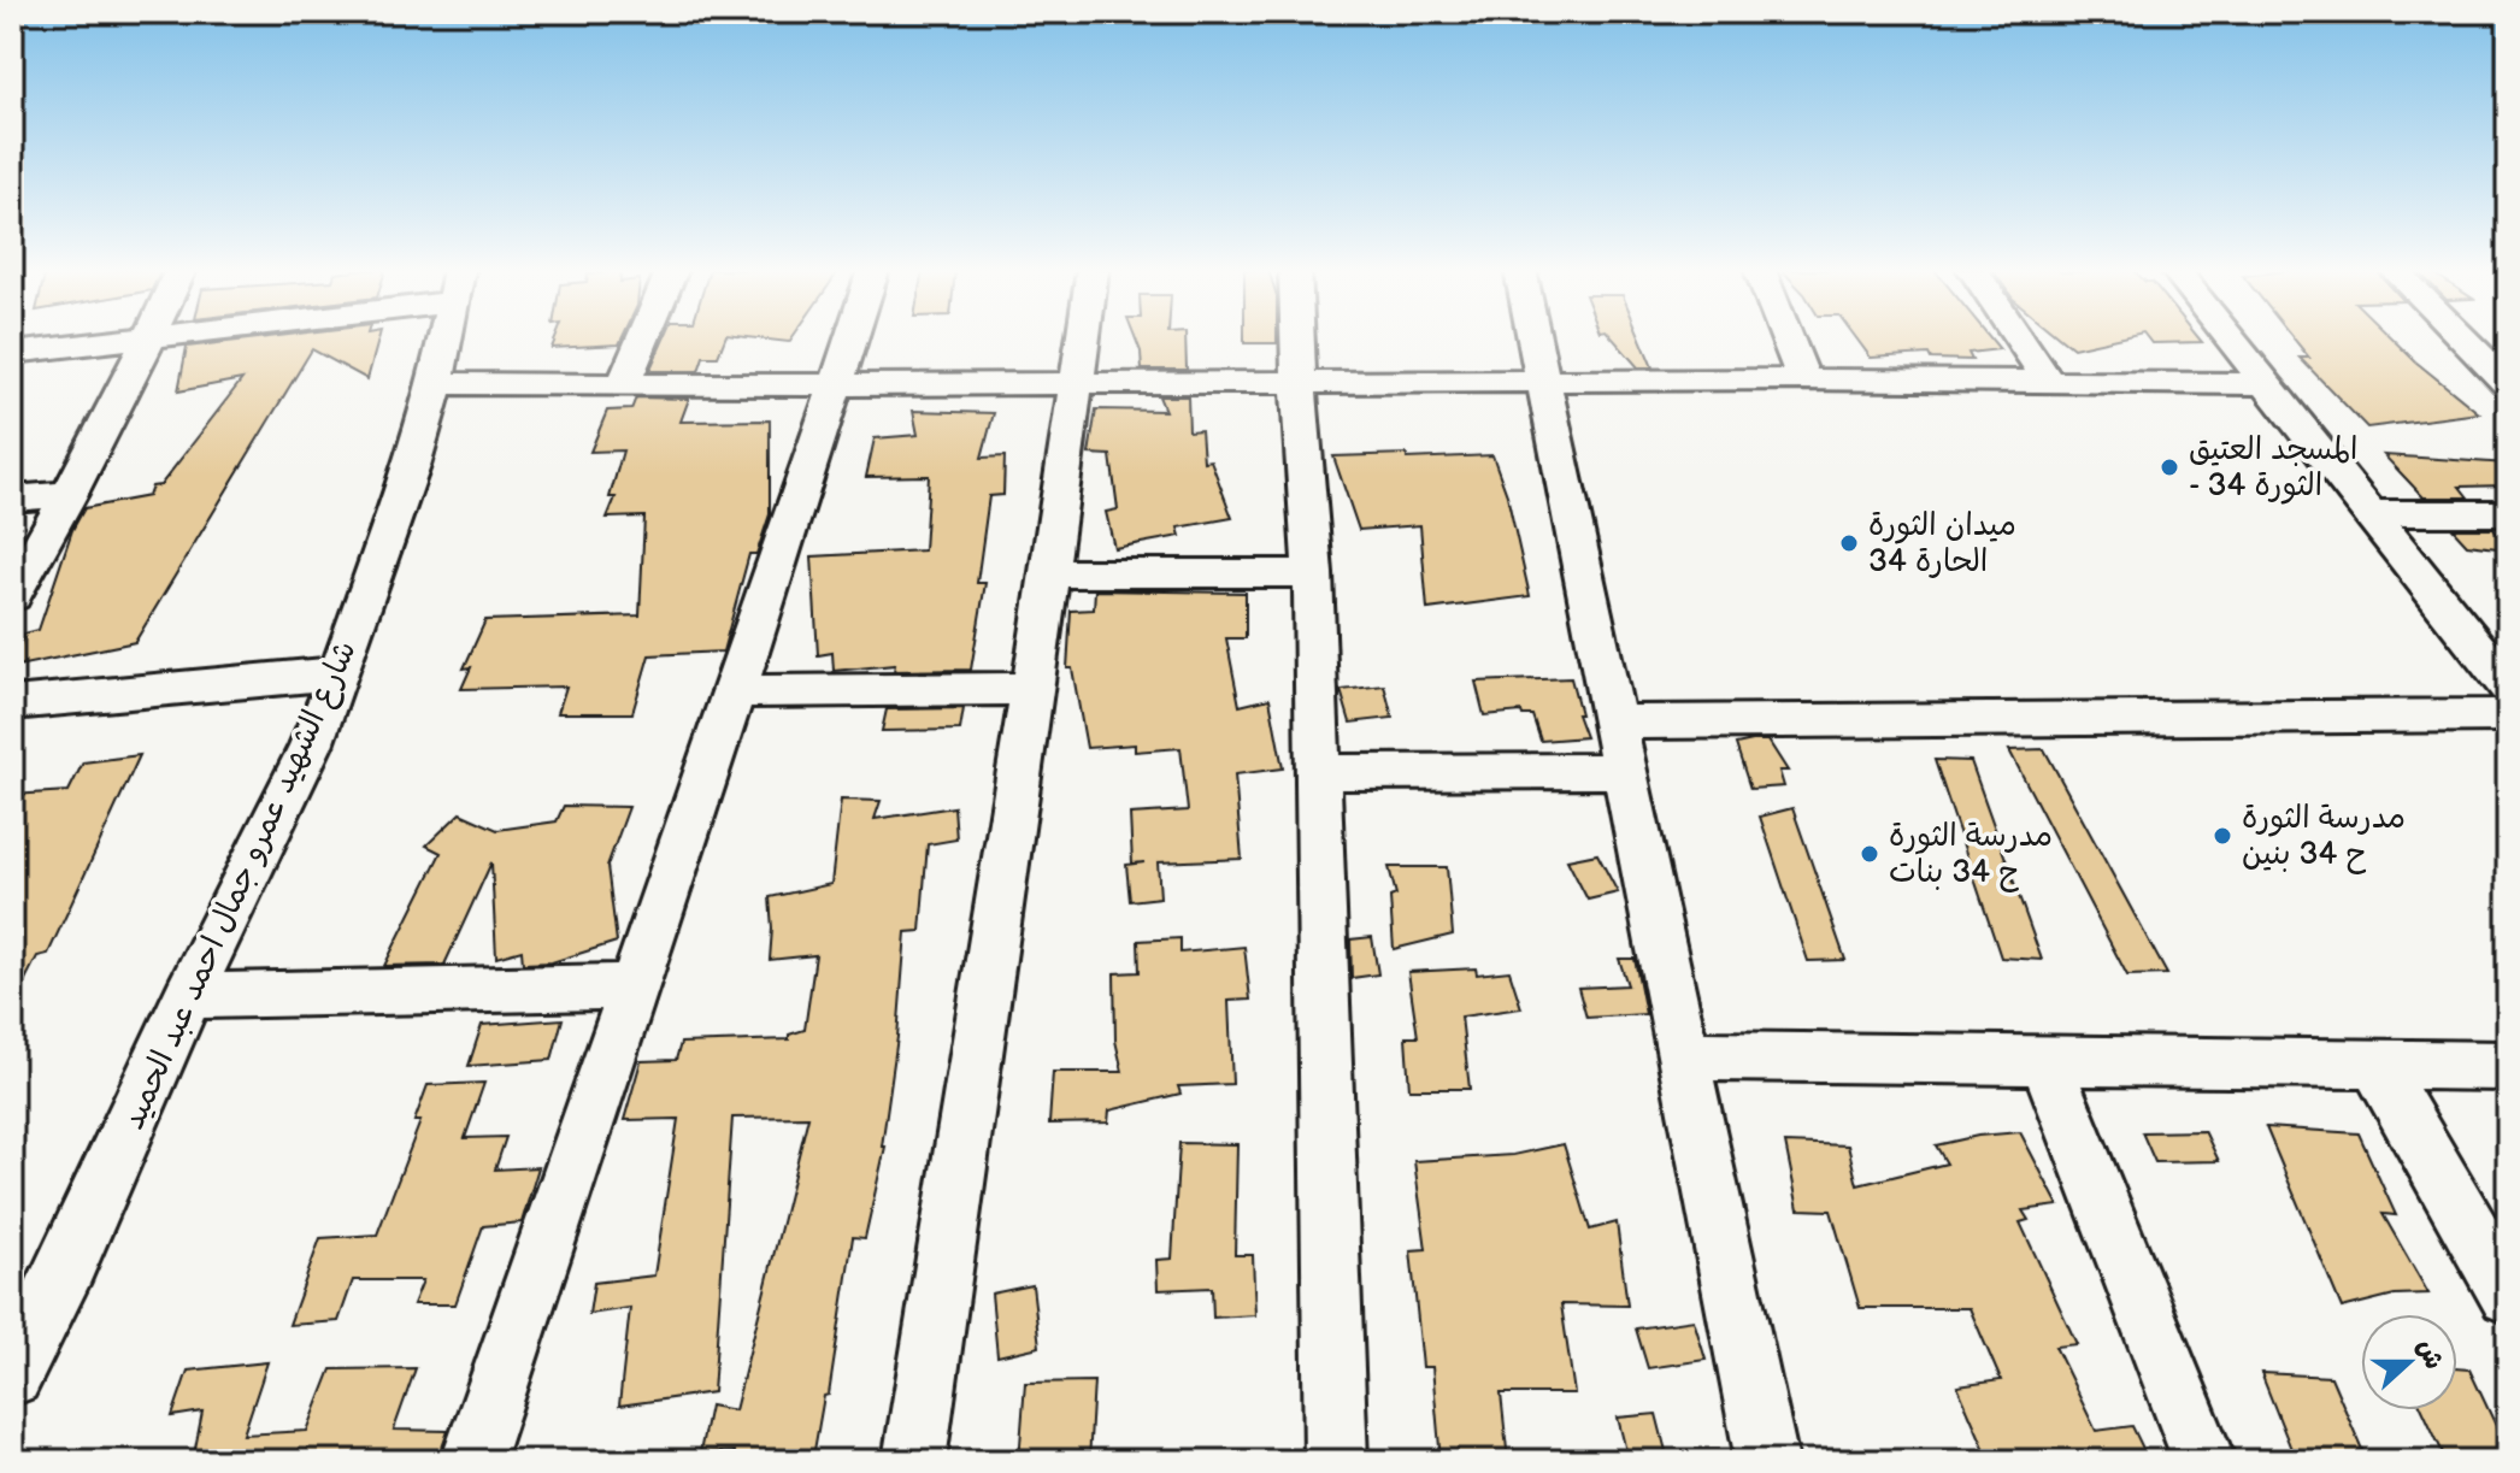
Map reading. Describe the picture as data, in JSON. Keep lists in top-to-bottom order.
{
  "streets": {
    "street": ["شارع الشهيد عمرو جمال احمد عبد الحميد"]
  },
  "places": [
    "المسجد العتيق - الثورة 34",
    "ميدان الثورة الحارة 34",
    "مدرسة الثورة ح 34 بنين",
    "مدرسة الثورة ح 34 بنات"
  ],
  "north": "right"
}
